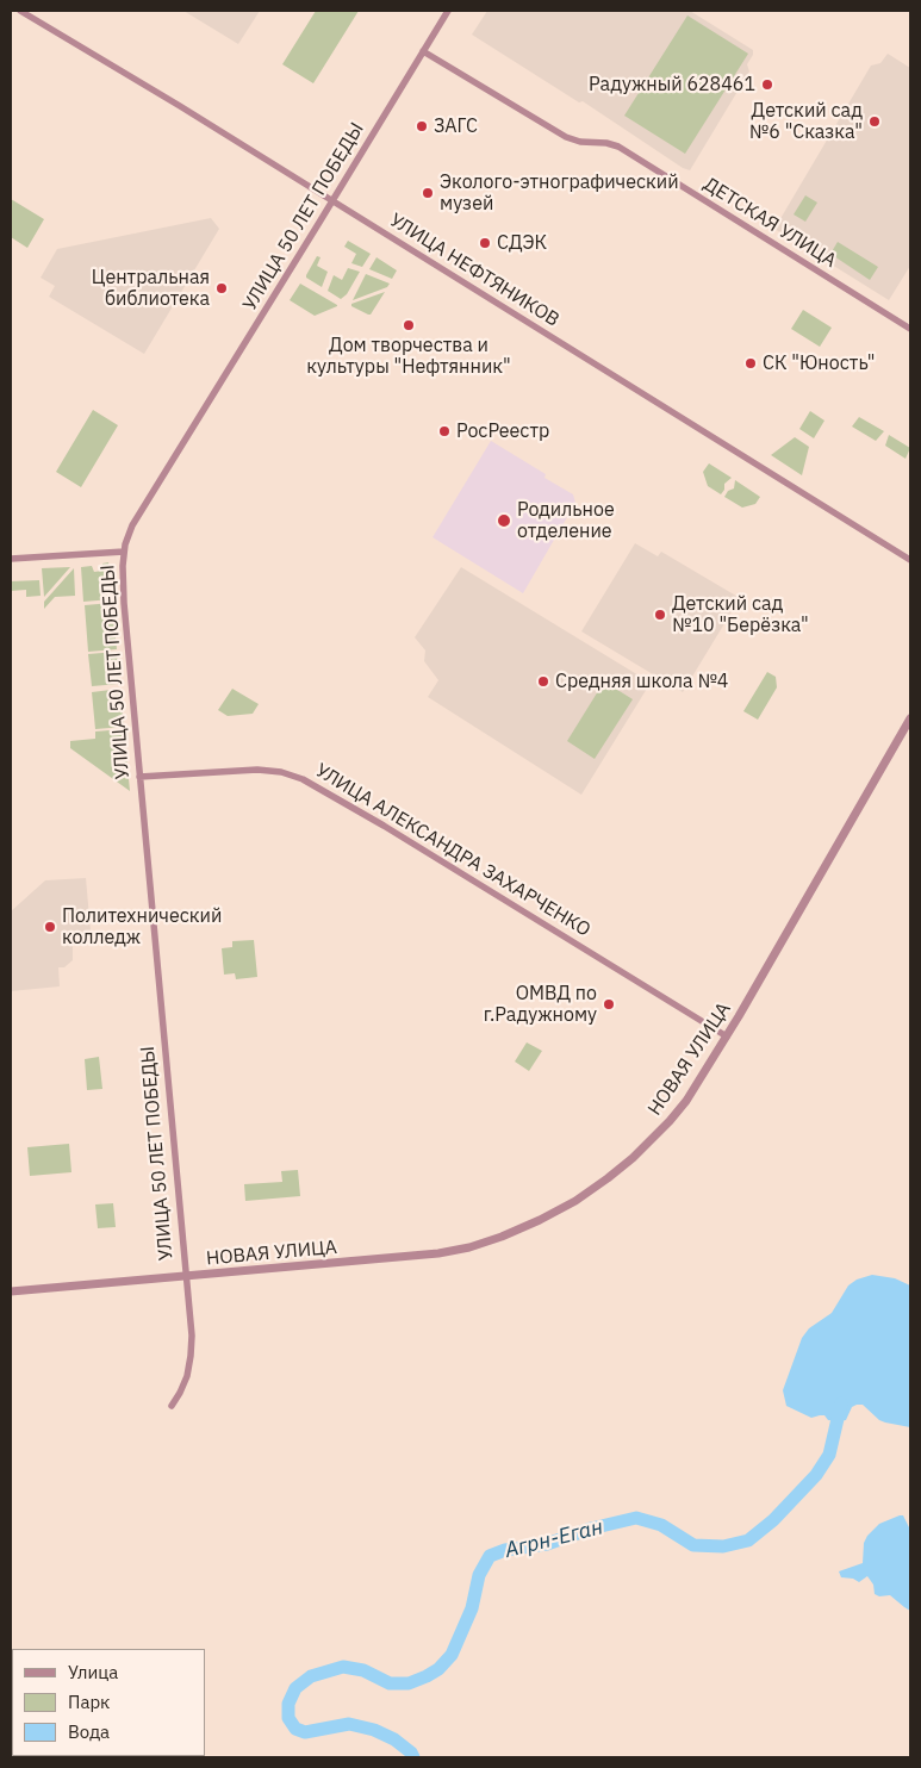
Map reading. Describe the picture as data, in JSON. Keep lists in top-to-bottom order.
{
  "streets": {
    "street": [
      "УЛИЦА 50 ЛЕТ ПОБЕДЫ",
      "ДЕТСКАЯ УЛИЦА",
      "УЛИЦА НЕФТЯНИКОВ",
      "УЛИЦА АЛЕКСАНДРА ЗАХАРЧЕНКО",
      "НОВАЯ УЛИЦА"
    ]
  },
  "crossings": [
    ["УЛИЦА 50 ЛЕТ ПОБЕДЫ", "ДЕТСКАЯ УЛИЦА"],
    ["УЛИЦА 50 ЛЕТ ПОБЕДЫ", "УЛИЦА НЕФТЯНИКОВ"],
    ["УЛИЦА 50 ЛЕТ ПОБЕДЫ", "УЛИЦА АЛЕКСАНДРА ЗАХАРЧЕНКО"],
    ["УЛИЦА 50 ЛЕТ ПОБЕДЫ", "НОВАЯ УЛИЦА"],
    ["УЛИЦА АЛЕКСАНДРА ЗАХАРЧЕНКО", "НОВАЯ УЛИЦА"]
  ],
  "water": ["Агрн-Еган"],
  "places": [
    "Радужный 628461",
    "Детский сад №6 \"Сказка\"",
    "ЗАГС",
    "Эколого-этнографический музей",
    "СДЭК",
    "Центральная библиотека",
    "Дом творчества и культуры \"Нефтянник\"",
    "СК \"Юность\"",
    "РосРеестр",
    "Родильное отделение",
    "Детский сад №10 \"Берёзка\"",
    "Средняя школа №4",
    "Политехнический колледж",
    "ОМВД по г.Радужному"
  ],
  "legend": ["Улица", "Парк", "Вода"]
}
